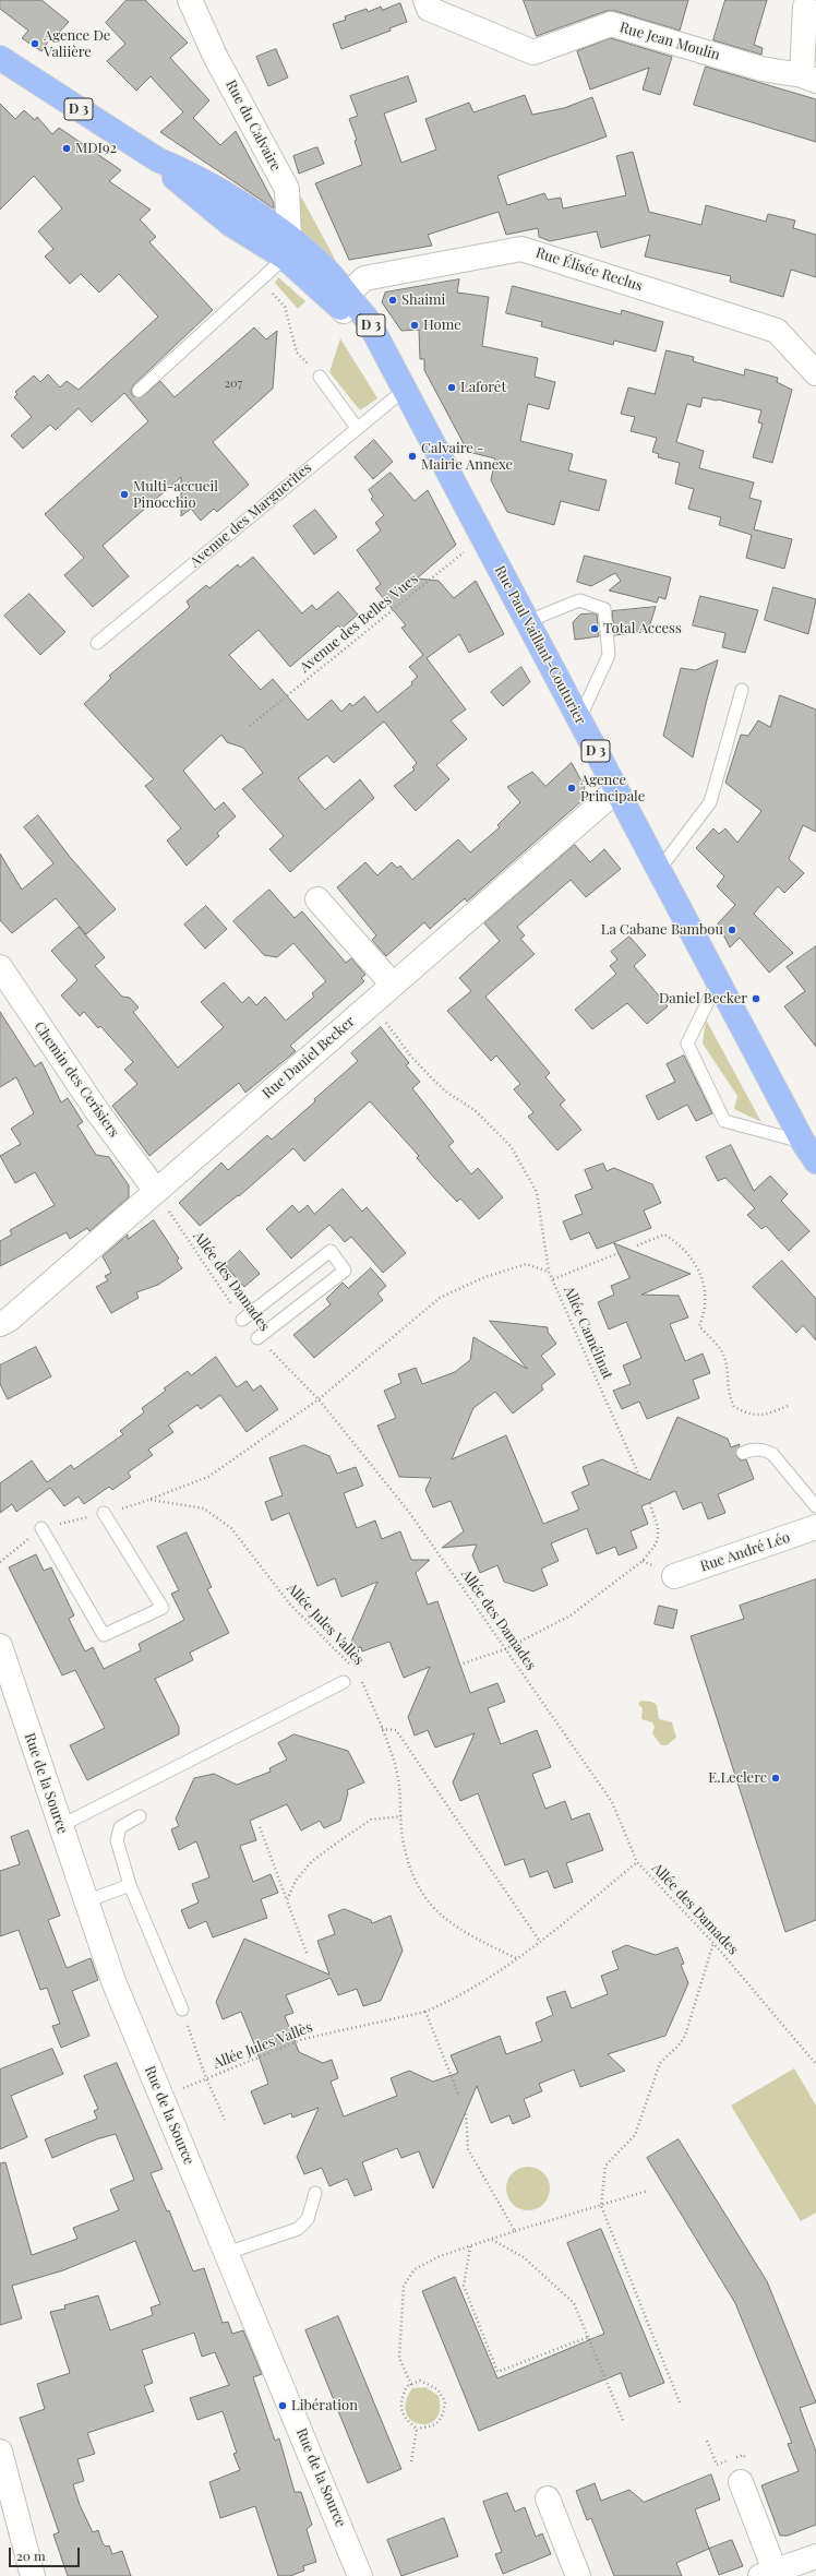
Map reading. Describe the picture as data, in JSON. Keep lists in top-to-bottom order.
{
  "streets": {
    "main road": ["D 3", "Rue Paul Vaillant-Couturier"],
    "street": [
      "Rue Jean Moulin",
      "Rue du Calvaire",
      "Rue Élisée Reclus",
      "Rue Daniel Becker",
      "Chemin des Cerisiers",
      "Rue André Léo",
      "Rue de la Source"
    ],
    "lane": ["Avenue des Marguerites"],
    "path": [
      "Avenue des Belles Vues",
      "Allée des Damades",
      "Allée Camélinat",
      "Allée Jules Vallès"
    ]
  },
  "crossings": [
    ["Rue du Calvaire", "Rue Paul Vaillant-Couturier"],
    ["Rue Élisée Reclus", "Rue Paul Vaillant-Couturier"],
    ["Avenue des Marguerites", "Rue Paul Vaillant-Couturier"],
    ["Avenue des Belles Vues", "Rue Paul Vaillant-Couturier"],
    ["Rue Paul Vaillant-Couturier", "Rue Daniel Becker"],
    ["Rue Daniel Becker", "Chemin des Cerisiers"],
    ["Rue Daniel Becker", "Allée des Damades"],
    ["Rue Daniel Becker", "Allée Camélinat"],
    ["Chemin des Cerisiers", "Allée des Damades"],
    ["Allée des Damades", "Allée Jules Vallès"],
    ["Allée Jules Vallès", "Rue de la Source"]
  ],
  "places": [
    "Agence De Valiière",
    "MDI92",
    "Shaimi",
    "Home",
    "Laforêt",
    "Calvaire - Mairie Annexe",
    "Multi-accueil Pinocchio",
    "Total Access",
    "Agence Principale",
    "La Cabane Bambou",
    "Daniel Becker",
    "E.Leclerc",
    "Libération"
  ],
  "house_numbers": ["207"],
  "scale_bar": "20 m"
}
